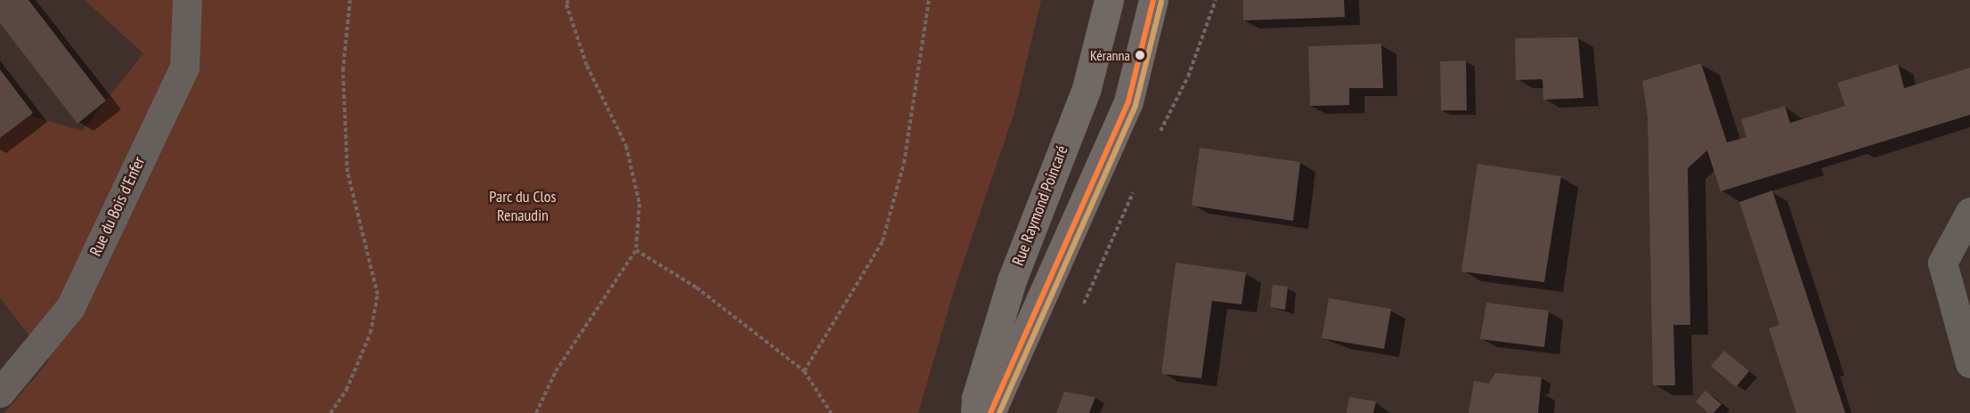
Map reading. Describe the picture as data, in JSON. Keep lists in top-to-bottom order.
{
  "streets": {
    "main road": ["Rue Raymond Poincaré"],
    "street": ["Rue du Bois d'Enfer"]
  },
  "parks": ["Parc du Clos Renaudin"],
  "places": ["Kéranna"]
}
